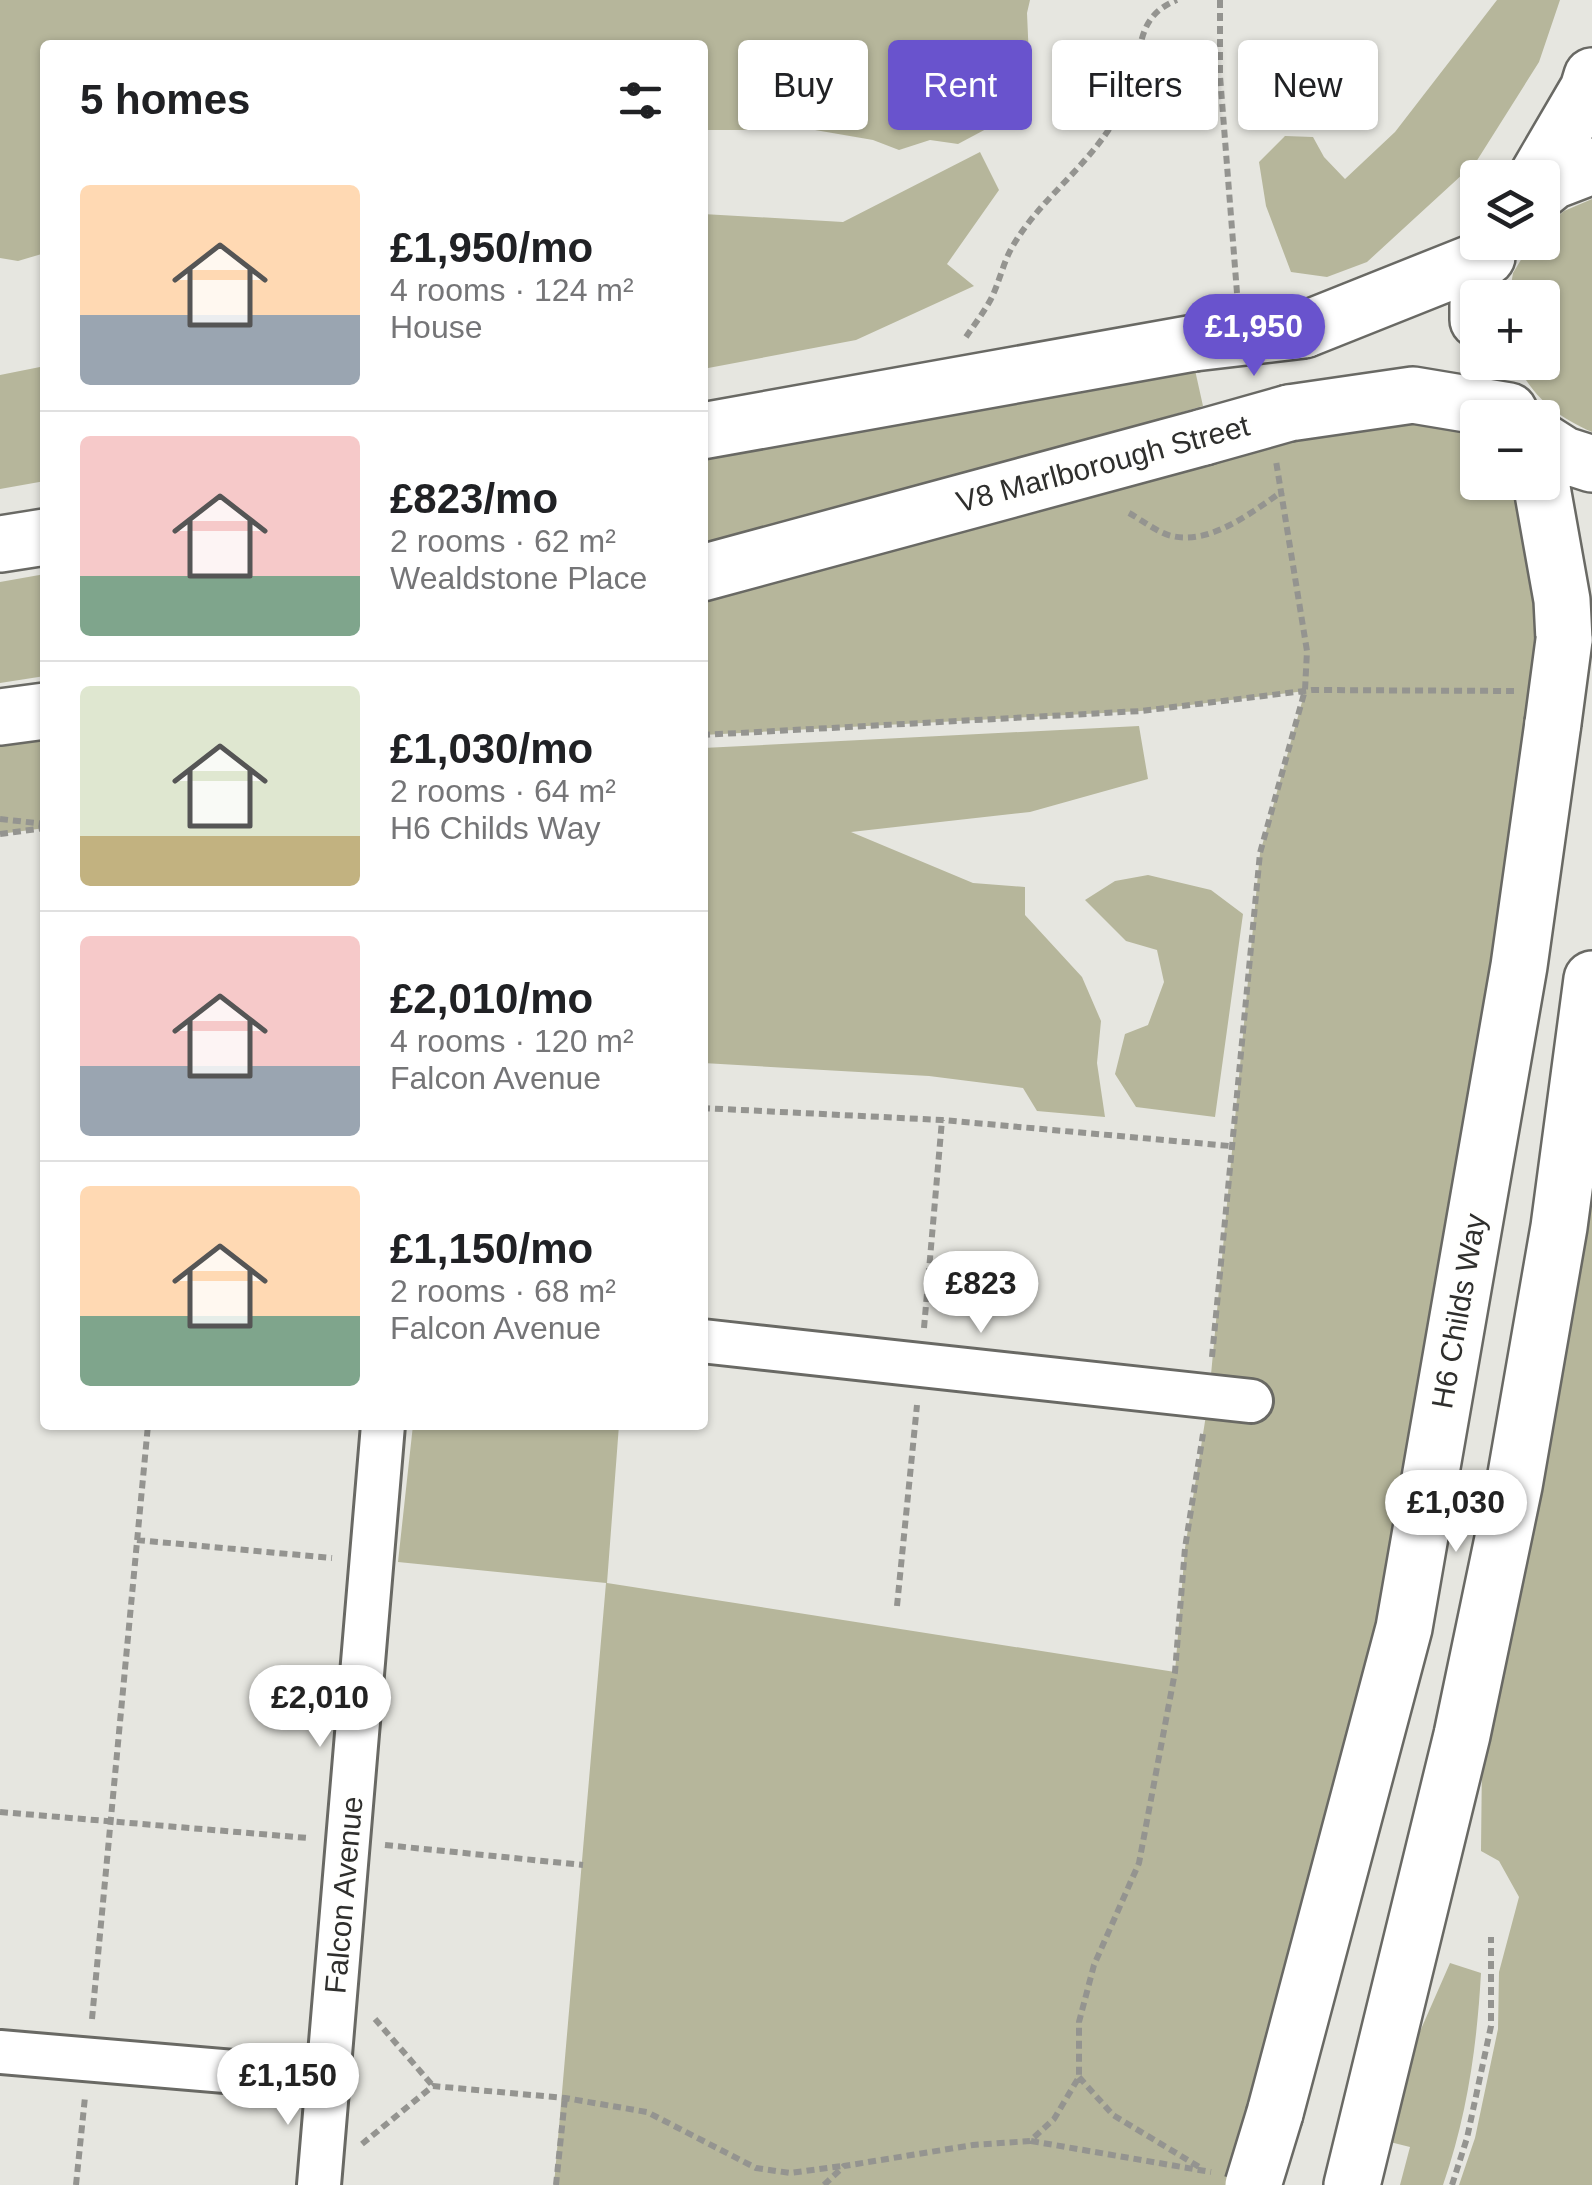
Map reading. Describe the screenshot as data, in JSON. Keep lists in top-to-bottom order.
{
  "streets": {
    "street": ["V8 Marlborough Street", "H6 Childs Way", "Falcon Avenue"]
  },
  "page": {
    "chip": [
      "Buy",
      "Rent",
      "Filters",
      "New"
    ],
    "heading": "5 homes",
    "map_buttons": ["+", "−"],
    "list": [
      {
        "name": "£1,950/mo",
        "note": "4 rooms · 124 m² · House"
      },
      {
        "name": "£823/mo",
        "note": "2 rooms · 62 m² · Wealdstone Place"
      },
      {
        "name": "£1,030/mo",
        "note": "2 rooms · 64 m² · H6 Childs Way"
      },
      {
        "name": "£2,010/mo",
        "note": "4 rooms · 120 m² · Falcon Avenue"
      },
      {
        "name": "£1,150/mo",
        "note": "2 rooms · 68 m² · Falcon Avenue"
      }
    ],
    "price": [
      "£1,950",
      "£823",
      "£1,030",
      "£2,010",
      "£1,150"
    ]
  }
}
